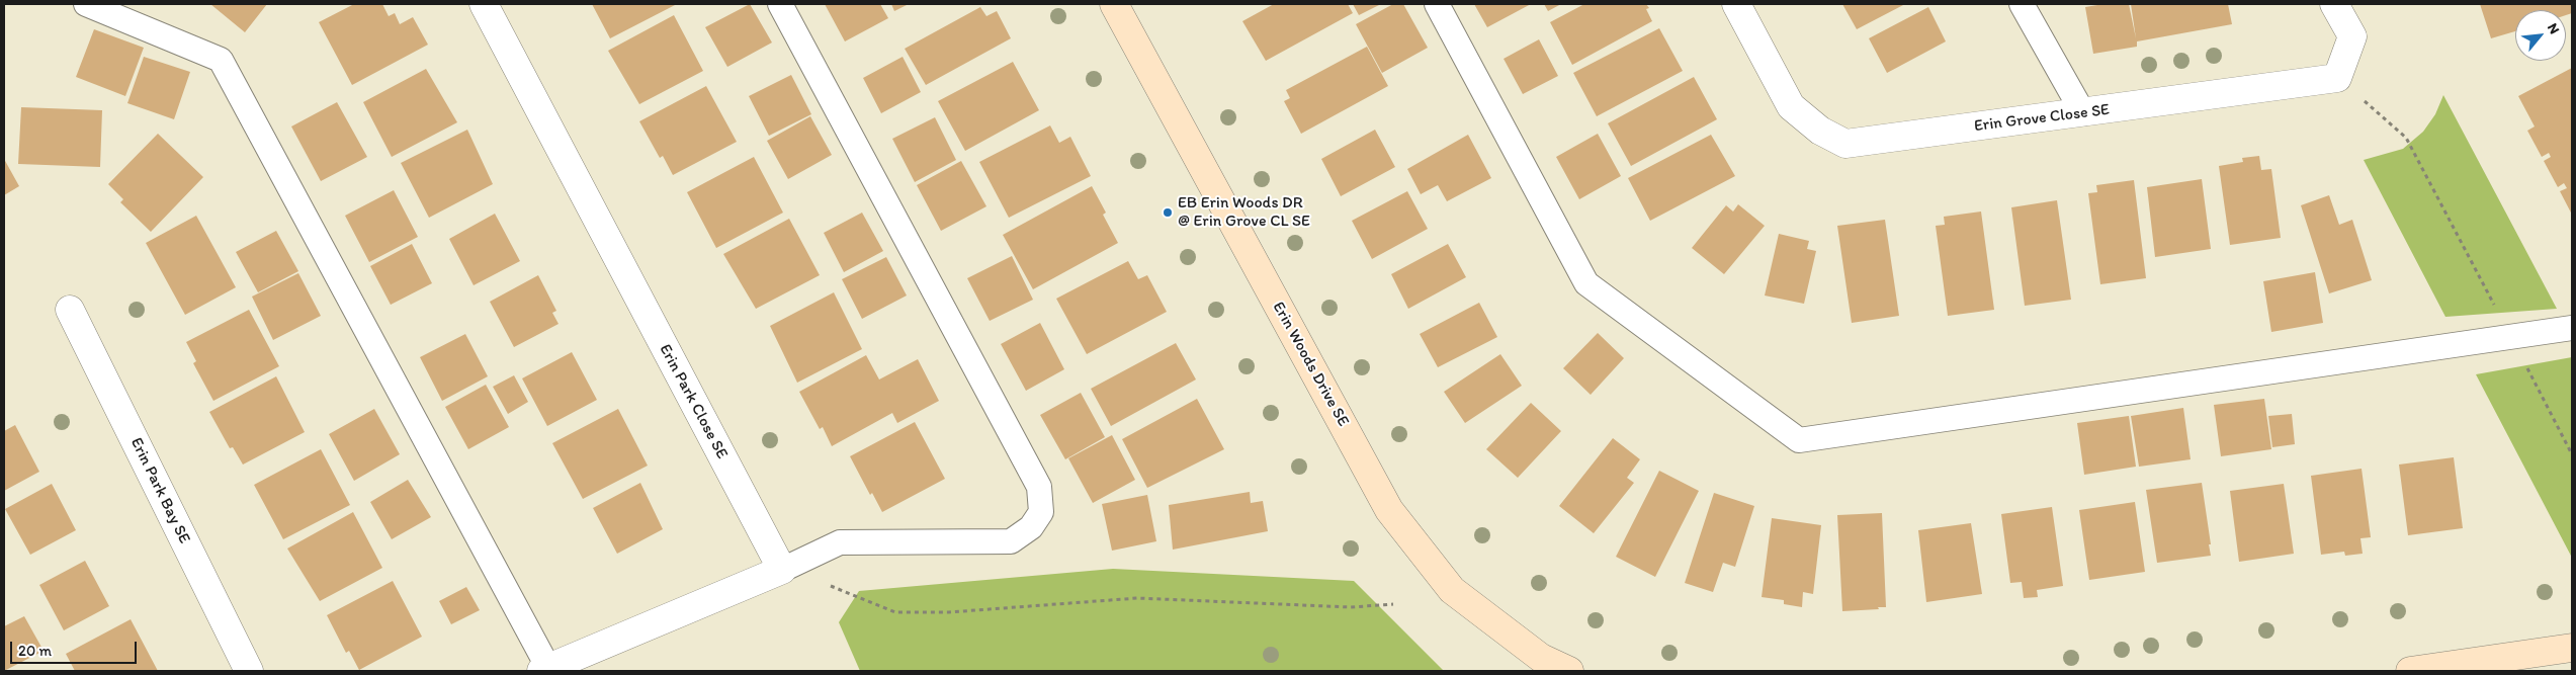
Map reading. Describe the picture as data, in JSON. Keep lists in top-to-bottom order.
{
  "streets": {
    "street": [
      "Erin Grove Close SE",
      "Erin Woods Drive SE",
      "Erin Park Close SE",
      "Erin Park Bay SE"
    ]
  },
  "places": ["EB Erin Woods DR @ Erin Grove CL SE"],
  "scale_bar": "20 m",
  "north": "top right"
}
